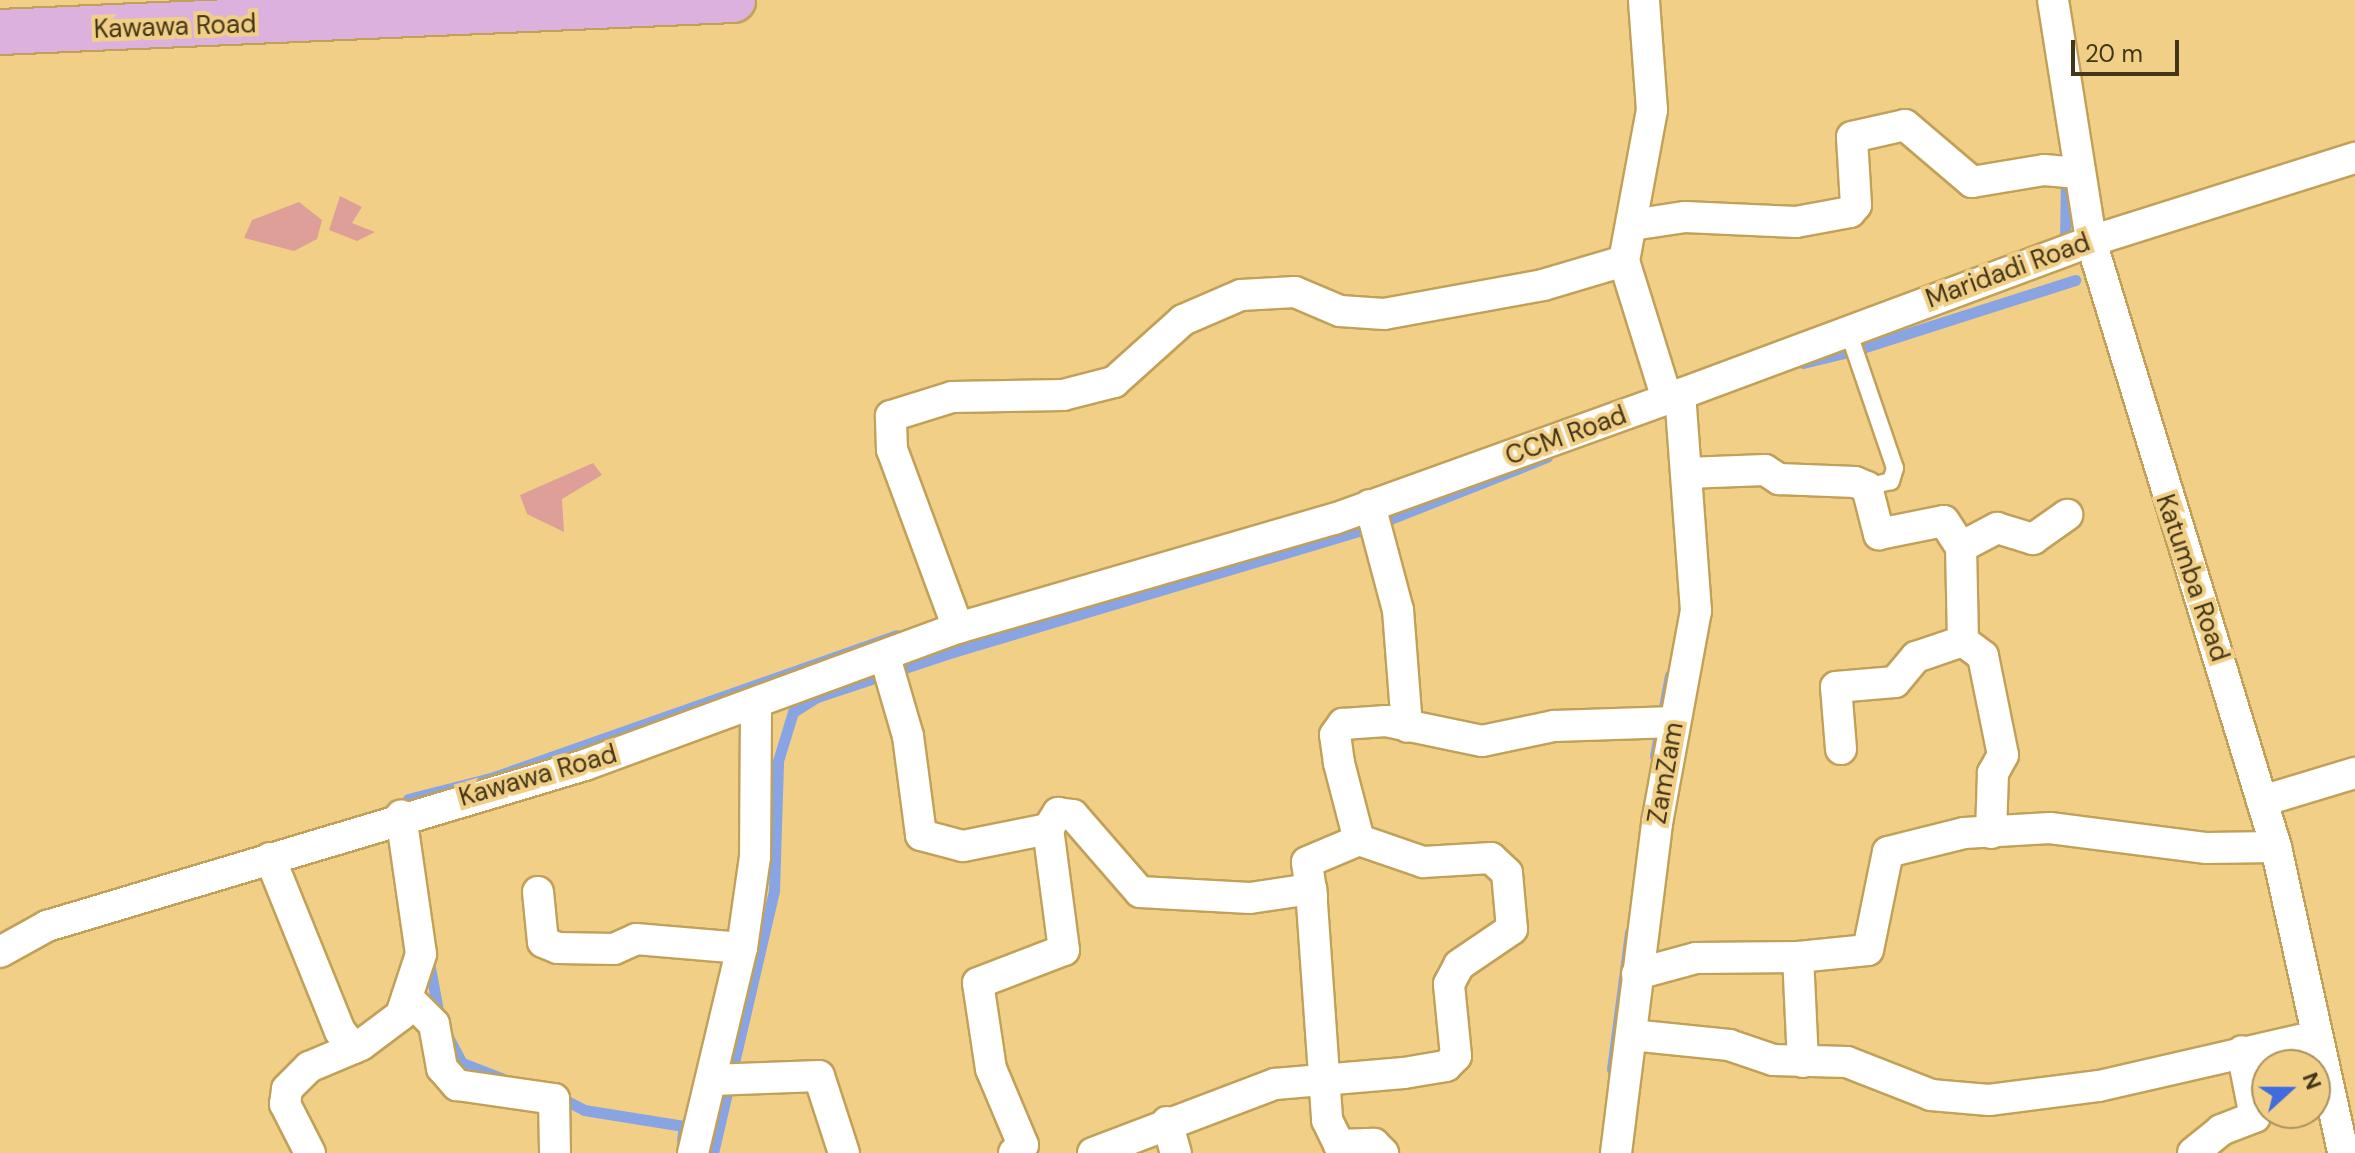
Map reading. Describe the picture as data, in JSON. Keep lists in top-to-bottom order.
{
  "streets": {
    "main road": ["Kawawa Road"],
    "street": [
      "Maridadi Road",
      "CCM Road",
      "Katumba Road",
      "ZamZam"
    ]
  },
  "crossings": [
    ["Kawawa Road", "CCM Road"],
    ["Maridadi Road", "CCM Road"],
    ["Maridadi Road", "Katumba Road"],
    ["Maridadi Road", "ZamZam"],
    ["CCM Road", "ZamZam"]
  ],
  "scale_bar": "20 m",
  "north": "right"
}
